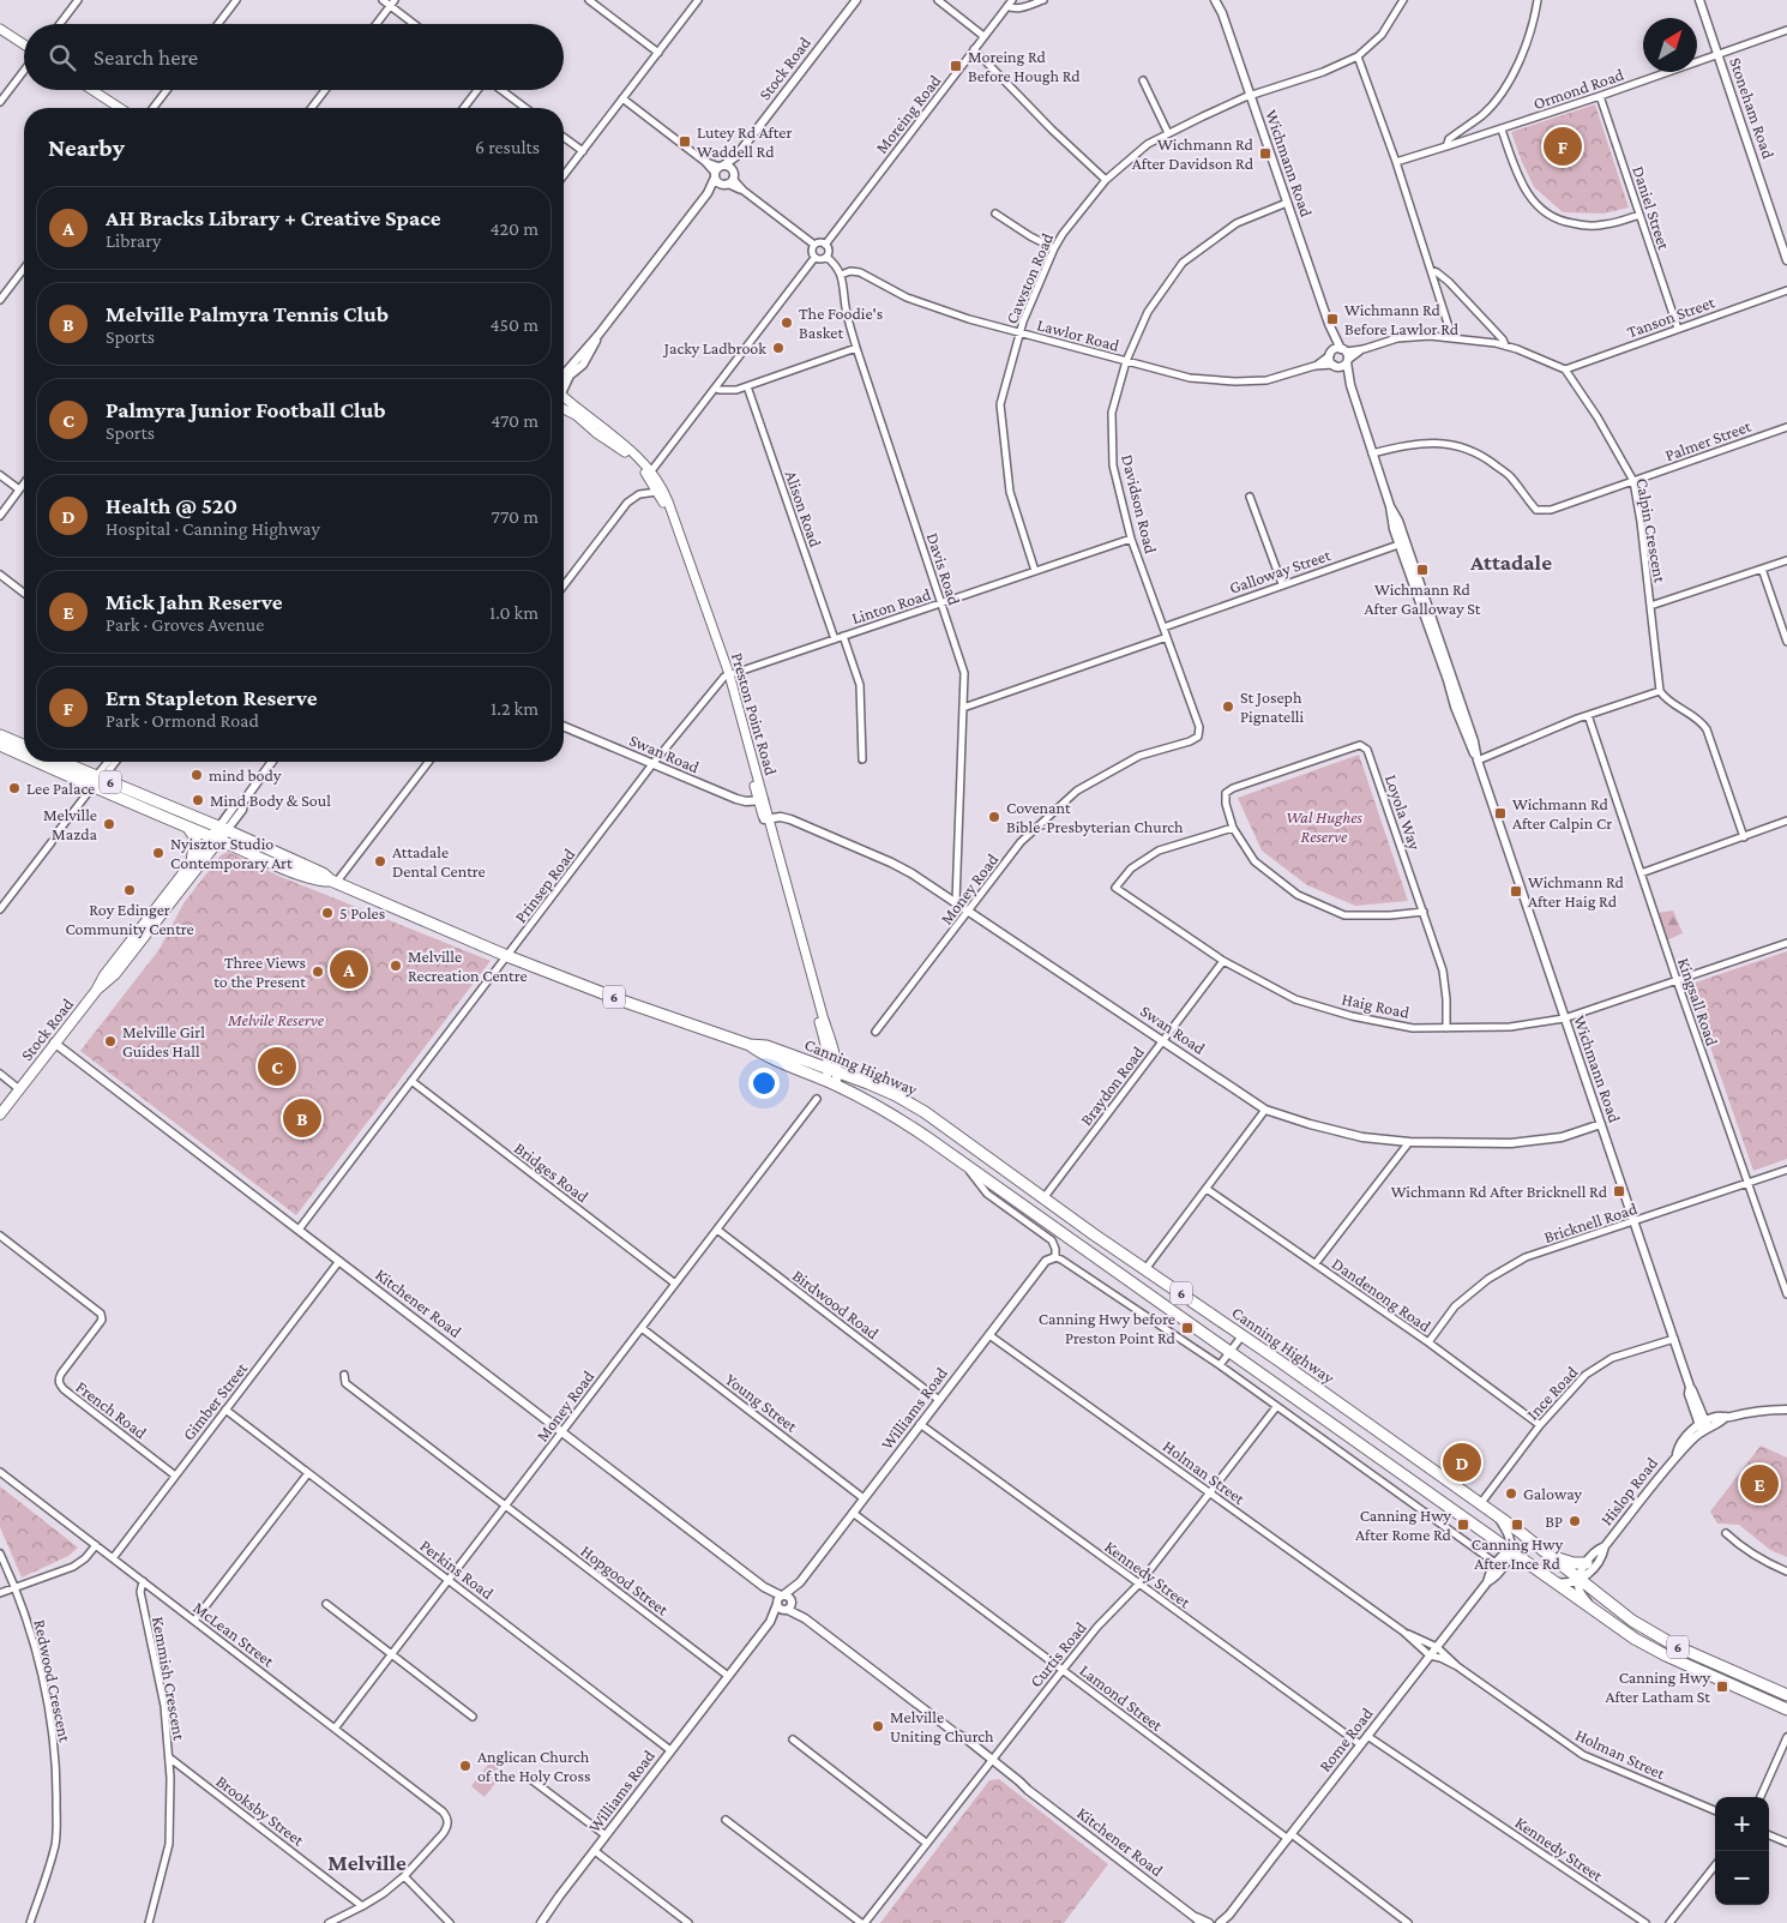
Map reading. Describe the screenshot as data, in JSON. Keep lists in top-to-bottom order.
{
  "streets": {
    "highway": ["6", "Canning Highway"],
    "main road": ["Stock Road", "Preston Point Road"],
    "street": [
      "Ormond Road",
      "Stoneham Road",
      "Moreing Road",
      "Wichmann Road",
      "Daniel Street",
      "Cawston Road",
      "Tanson Street",
      "Lawlor Road",
      "Palmer Street",
      "Davidson Road",
      "Alison Road",
      "Calpin Crescent",
      "Davis Road",
      "Galloway Street",
      "Linton Road",
      "Swan Road",
      "Loyola Way",
      "Prinsep Road",
      "Money Road",
      "Kingsall Road",
      "Haig Road",
      "Braydon Road",
      "Bridges Road",
      "Bricknell Road",
      "Dandenong Road",
      "Kitchener Road",
      "Birdwood Road",
      "Ince Road",
      "Gimber Street",
      "Young Street",
      "Williams Road",
      "French Road",
      "Holman Street",
      "Hislop Road",
      "Perkins Road",
      "Kennedy Street",
      "Hopgood Street",
      "McLean Street",
      "Curtis Road",
      "Kemmish Crescent",
      "Redwood Crescent",
      "Lamond Street",
      "Rome Road",
      "Brooksby Street"
    ]
  },
  "crossings": [
    ["Stock Road", "Canning Highway"],
    ["Stock Road", "Kitchener Road"],
    ["Ormond Road", "Stoneham Road"],
    ["Ormond Road", "Daniel Street"],
    ["Wichmann Road", "Cawston Road"],
    ["Wichmann Road", "Lawlor Road"],
    ["Wichmann Road", "Palmer Street"],
    ["Wichmann Road", "Davidson Road"],
    ["Wichmann Road", "Galloway Street"],
    ["Wichmann Road", "Swan Road"],
    ["Wichmann Road", "Haig Road"],
    ["Wichmann Road", "Bricknell Road"],
    ["Wichmann Road", "Ince Road"],
    ["Wichmann Road", "Hislop Road"],
    ["Daniel Street", "Tanson Street"],
    ["Cawston Road", "Lawlor Road"],
    ["Cawston Road", "Linton Road"],
    ["Tanson Street", "Calpin Crescent"],
    ["Lawlor Road", "Davidson Road"],
    ["Lawlor Road", "Davis Road"],
    ["Palmer Street", "Calpin Crescent"],
    ["Davidson Road", "Galloway Street"],
    ["Davidson Road", "Linton Road"],
    ["Davidson Road", "Money Road"],
    ["Alison Road", "Linton Road"],
    ["Davis Road", "Linton Road"],
    ["Davis Road", "Swan Road"],
    ["Linton Road", "Preston Point Road"],
    ["Linton Road", "Prinsep Road"],
    ["Preston Point Road", "Swan Road"],
    ["Preston Point Road", "Prinsep Road"],
    ["Preston Point Road", "Canning Highway"],
    ["Swan Road", "Prinsep Road"],
    ["Swan Road", "Money Road"],
    ["Swan Road", "Braydon Road"],
    ["Loyola Way", "Haig Road"],
    ["Prinsep Road", "Canning Highway"],
    ["Prinsep Road", "Bridges Road"],
    ["Prinsep Road", "Kitchener Road"],
    ["Money Road", "Bridges Road"],
    ["Money Road", "Kitchener Road"],
    ["Money Road", "Birdwood Road"],
    ["Money Road", "Young Street"],
    ["Money Road", "Perkins Road"],
    ["Money Road", "Hopgood Street"],
    ["Money Road", "McLean Street"],
    ["Kingsall Road", "Haig Road"],
    ["Kingsall Road", "Bricknell Road"],
    ["Haig Road", "Braydon Road"],
    ["Canning Highway", "Braydon Road"],
    ["Canning Highway", "Ince Road"],
    ["Canning Highway", "Williams Road"],
    ["Canning Highway", "Hislop Road"],
    ["Canning Highway", "Curtis Road"],
    ["Canning Highway", "Rome Road"],
    ["Bricknell Road", "Dandenong Road"],
    ["Dandenong Road", "Ince Road"],
    ["Kitchener Road", "Gimber Street"],
    ["Kitchener Road", "Williams Road"],
    ["Kitchener Road", "Curtis Road"],
    ["Birdwood Road", "Williams Road"],
    ["Gimber Street", "French Road"],
    ["Gimber Street", "Perkins Road"],
    ["Gimber Street", "McLean Street"],
    ["Young Street", "Williams Road"],
    ["Williams Road", "Holman Street"],
    ["Williams Road", "Perkins Road"],
    ["Williams Road", "Kennedy Street"],
    ["Williams Road", "Hopgood Street"],
    ["Williams Road", "Lamond Street"],
    ["Holman Street", "Curtis Road"],
    ["Holman Street", "Rome Road"],
    ["Kennedy Street", "Curtis Road"],
    ["Kennedy Street", "Rome Road"],
    ["McLean Street", "Kemmish Crescent"],
    ["Curtis Road", "Lamond Street"],
    ["Kemmish Crescent", "Brooksby Street"],
    ["Lamond Street", "Rome Road"]
  ],
  "districts": ["Attadale", "Melville"],
  "parks": ["Wal Hughes Reserve", "Melvile Reserve"],
  "places": {
    "transit": [
      "Moreing Rd Before Hough Rd",
      "Lutey Rd After Waddell Rd",
      "Wichmann Rd After Davidson Rd",
      "Wichmann Rd Before Lawlor Rd",
      "Wichmann Rd After Galloway St",
      "Wichmann Rd After Calpin Cr",
      "Wichmann Rd After Haig Rd",
      "Wichmann Rd After Bricknell Rd",
      "Canning Hwy before Preston Point Rd",
      "Canning Hwy After Rome Rd",
      "Canning Hwy After Ince Rd",
      "Canning Hwy After Latham St"
    ],
    "other": [
      "The Foodie's Basket",
      "Jacky Ladbrook",
      "St Joseph Pignatelli",
      "mind body",
      "Lee Palace",
      "Mind Body & Soul",
      "Covenant Bible-Presbyterian Church",
      "Melville Mazda",
      "Nyisztor Studio Contemporary Art",
      "Attadale Dental Centre",
      "Roy Edinger Community Centre",
      "5 Poles",
      "Melville Recreation Centre",
      "Three Views to the Present",
      "Melville Girl Guides Hall",
      "Galoway",
      "BP",
      "Melville Uniting Church",
      "Anglican Church of the Holy Cross"
    ]
  },
  "north": "top right",
  "page": {
    "search": "Search here",
    "heading": ["Nearby", "6 results"],
    "pins": [
      "F",
      "A",
      "C",
      "B",
      "D",
      "E"
    ],
    "list": [
      {
        "mark": "A",
        "name": "AH Bracks Library + Creative Space",
        "note": "Library",
        "value": "420 m"
      },
      {
        "mark": "B",
        "name": "Melville Palmyra Tennis Club",
        "note": "Sports",
        "value": "450 m"
      },
      {
        "mark": "C",
        "name": "Palmyra Junior Football Club",
        "note": "Sports",
        "value": "470 m"
      },
      {
        "mark": "D",
        "name": "Health @ 520",
        "note": "Hospital · Canning Highway",
        "value": "770 m"
      },
      {
        "mark": "E",
        "name": "Mick Jahn Reserve",
        "note": "Park · Groves Avenue",
        "value": "1.0 km"
      },
      {
        "mark": "F",
        "name": "Ern Stapleton Reserve",
        "note": "Park · Ormond Road",
        "value": "1.2 km"
      }
    ],
    "map_buttons": ["+", "−"]
  }
}
